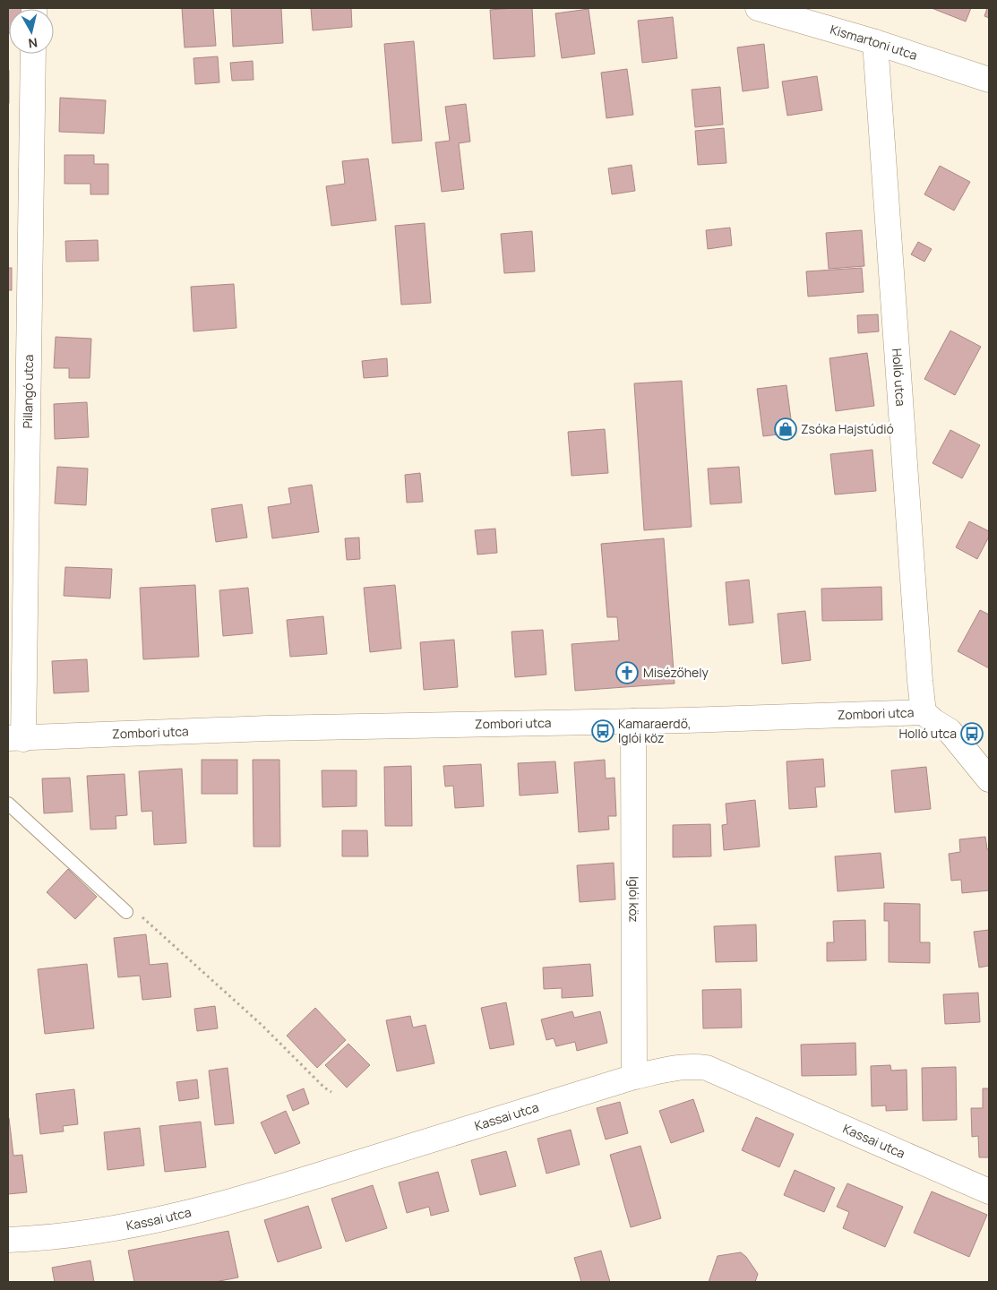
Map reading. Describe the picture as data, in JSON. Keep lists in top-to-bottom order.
{
  "streets": {
    "street": [
      "Kismartoni utca",
      "Holló utca",
      "Pillangó utca",
      "Zombori utca",
      "Iglói köz",
      "Kassai utca"
    ]
  },
  "crossings": [
    ["Kismartoni utca", "Holló utca"],
    ["Holló utca", "Zombori utca"],
    ["Pillangó utca", "Zombori utca"],
    ["Zombori utca", "Iglói köz"],
    ["Iglói köz", "Kassai utca"]
  ],
  "places": {
    "shop": ["Zsóka Hajstúdió"],
    "church": ["Misézőhely"],
    "bus stop": ["Kamaraerdő, Iglói köz", "Holló utca"]
  },
  "north": "bottom"
}
